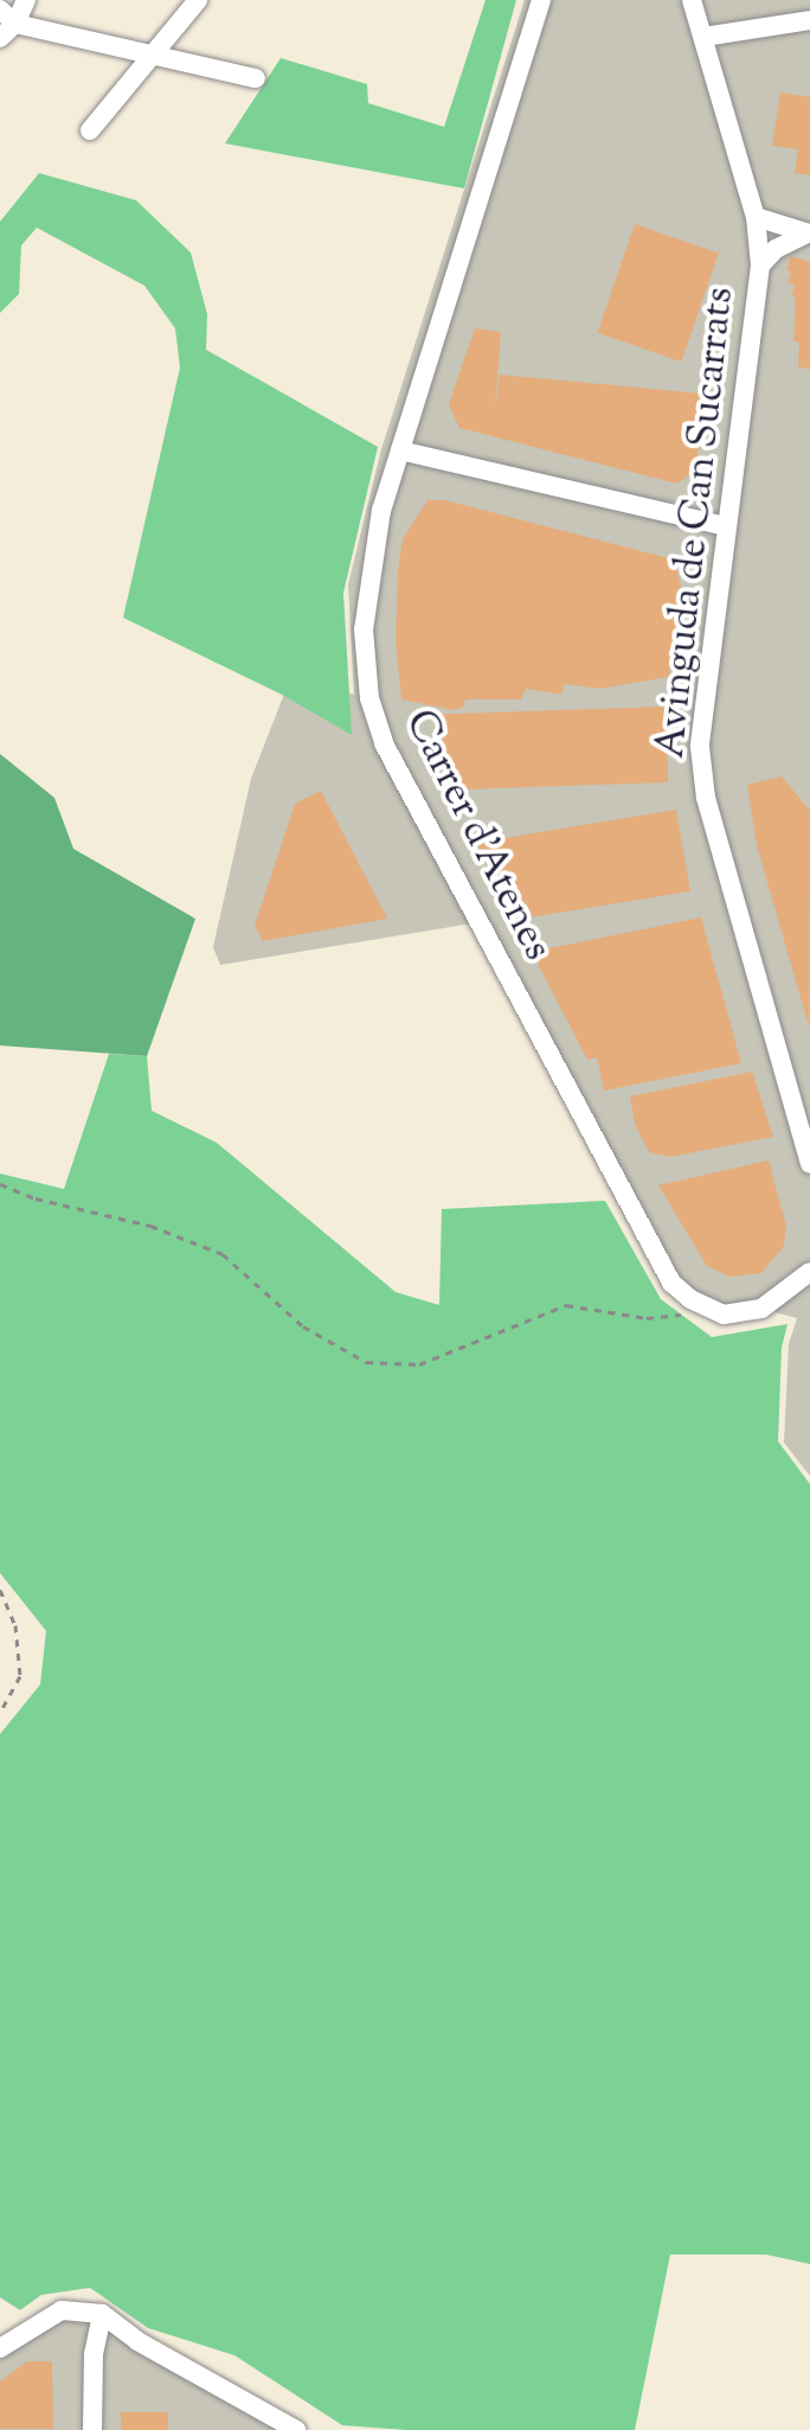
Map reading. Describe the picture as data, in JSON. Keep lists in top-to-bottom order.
{
  "streets": {
    "street": ["Avinguda de Can Sucarrats", "Carrer d'Atenes"]
  }
}
